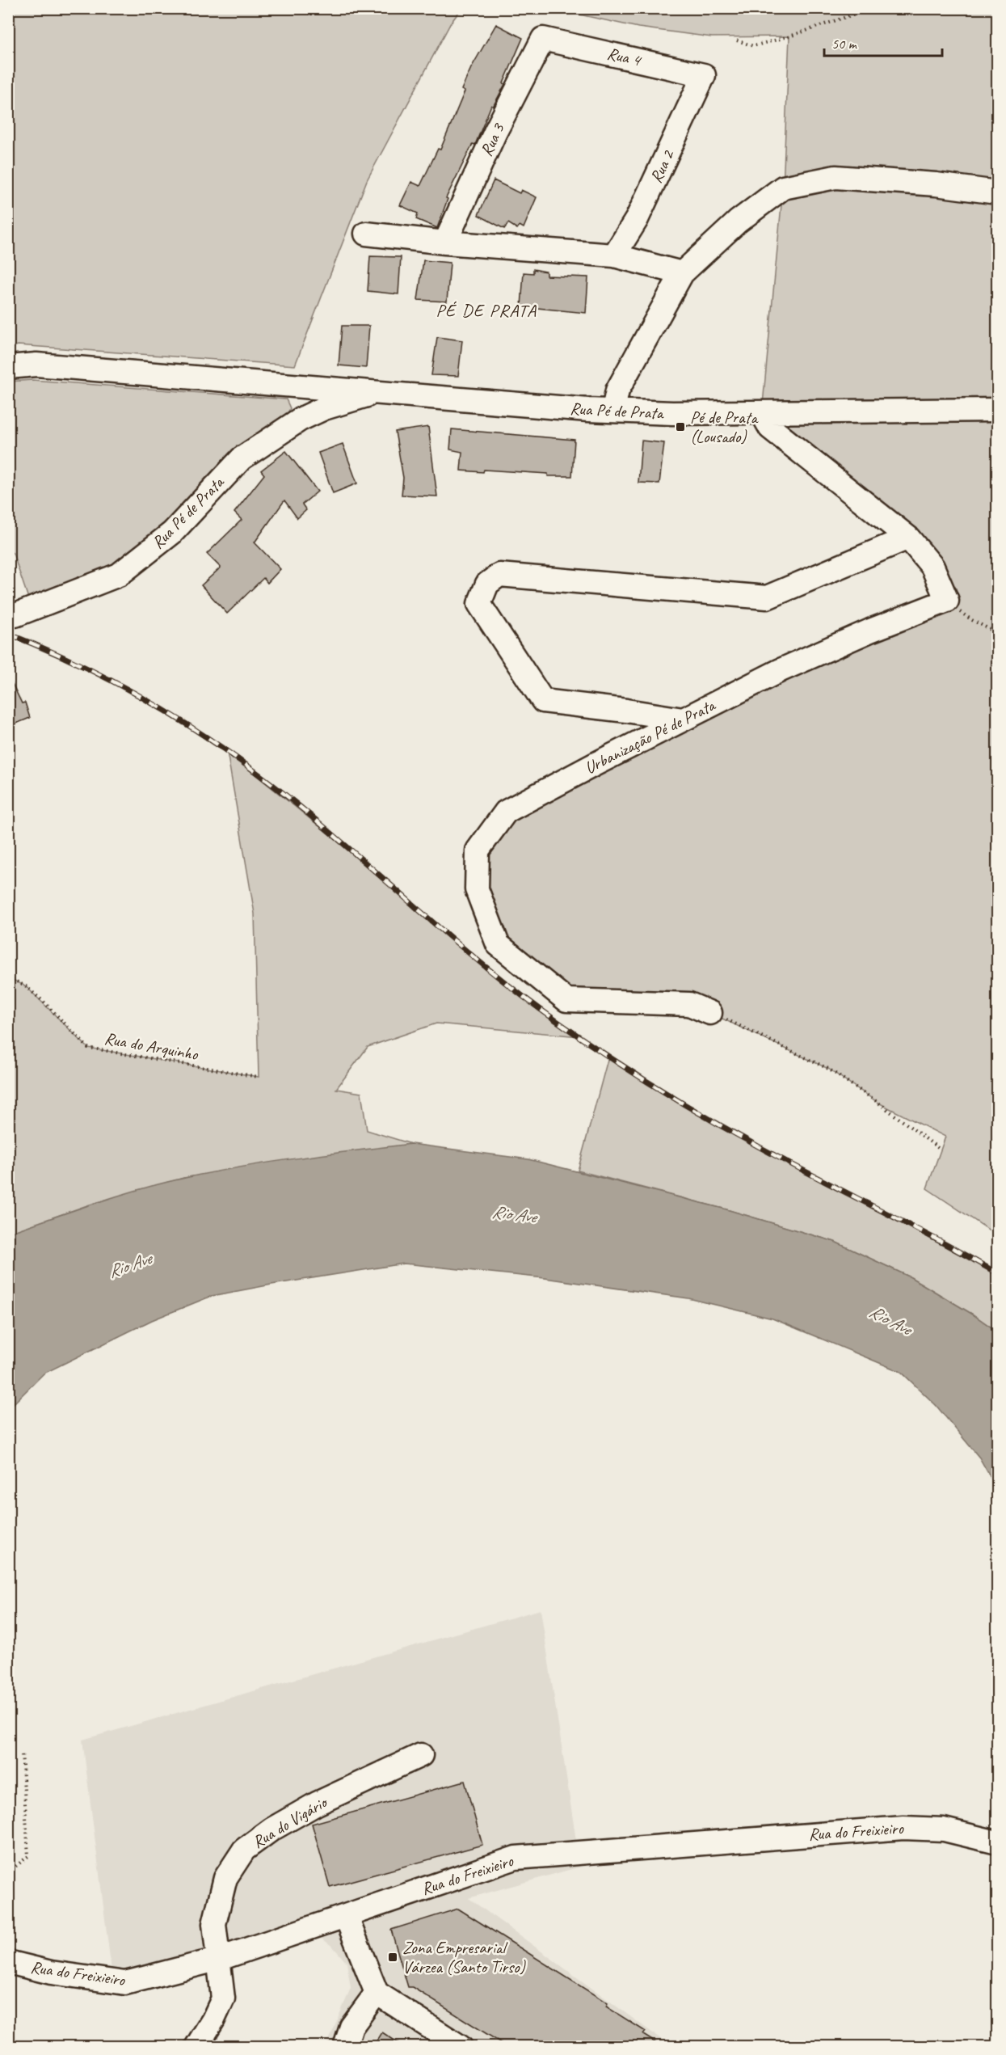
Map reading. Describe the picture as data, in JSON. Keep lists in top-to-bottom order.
{
  "streets": {
    "street": [
      "Rua 4",
      "Rua 3",
      "Rua 2",
      "Rua Pé de Prata",
      "Urbanização Pé de Prata",
      "Rua do Vigário",
      "Rua do Freixieiro"
    ],
    "path": ["Rua do Arquinho"]
  },
  "crossings": [
    ["Rua 4", "Rua 3"],
    ["Rua 4", "Rua 2"],
    ["Rua do Vigário", "Rua do Freixieiro"]
  ],
  "districts": ["PÉ DE PRATA"],
  "water": ["Rio Ave"],
  "places": {
    "transit": ["Pé de Prata (Lousado)", "Zona Empresarial Várzea (Santo Tirso)"]
  },
  "scale_bar": "50 m"
}
